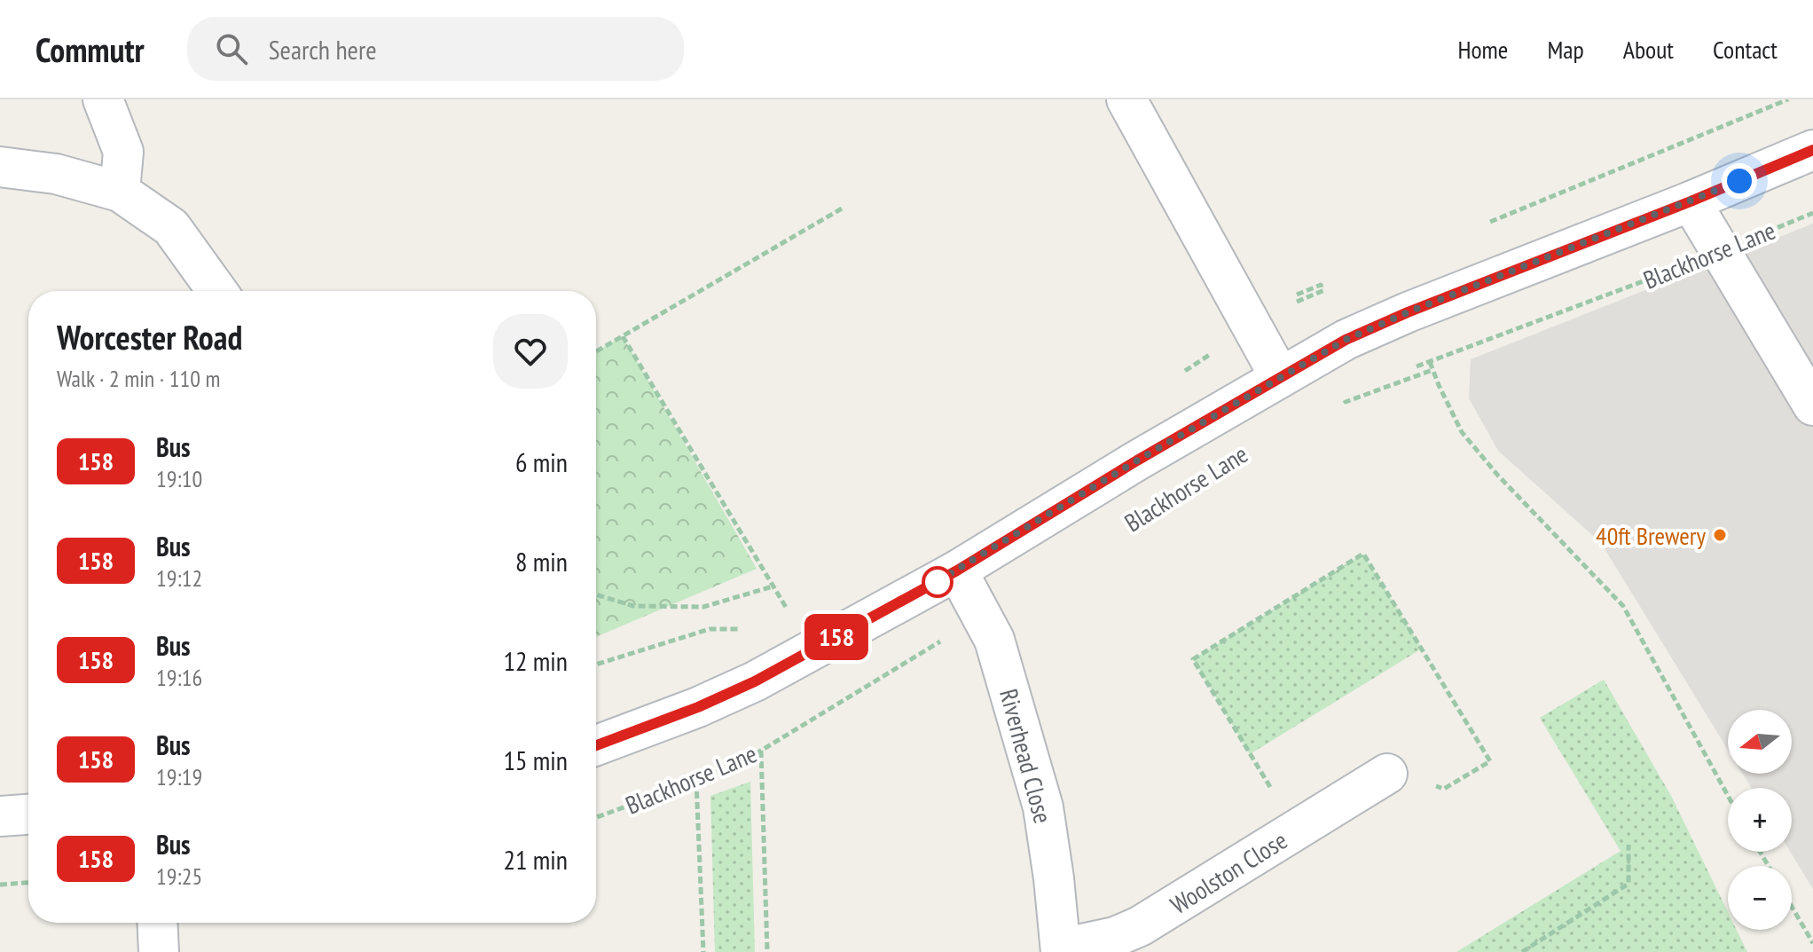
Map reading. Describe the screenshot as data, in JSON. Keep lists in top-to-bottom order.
{
  "streets": {
    "street": ["Blackhorse Lane", "Riverhead Close", "Woolston Close"]
  },
  "crossings": [
    ["Blackhorse Lane", "Riverhead Close"],
    ["Riverhead Close", "Woolston Close"]
  ],
  "places": ["40ft Brewery"],
  "lines": ["bus line 158"],
  "north": "left",
  "page": {
    "header": "Commutr",
    "search": "Search here",
    "nav": [
      "Home",
      "Map",
      "About",
      "Contact"
    ],
    "on_map": "158",
    "heading": ["Worcester Road", "Walk · 2 min · 110 m"],
    "list": [
      {
        "mark": "158",
        "name": "Bus",
        "note": "19:10",
        "value": "6 min"
      },
      {
        "mark": "158",
        "name": "Bus",
        "note": "19:12",
        "value": "8 min"
      },
      {
        "mark": "158",
        "name": "Bus",
        "note": "19:16",
        "value": "12 min"
      },
      {
        "mark": "158",
        "name": "Bus",
        "note": "19:19",
        "value": "15 min"
      },
      {
        "mark": "158",
        "name": "Bus",
        "note": "19:25",
        "value": "21 min"
      }
    ],
    "map_buttons": ["+", "−"]
  }
}
